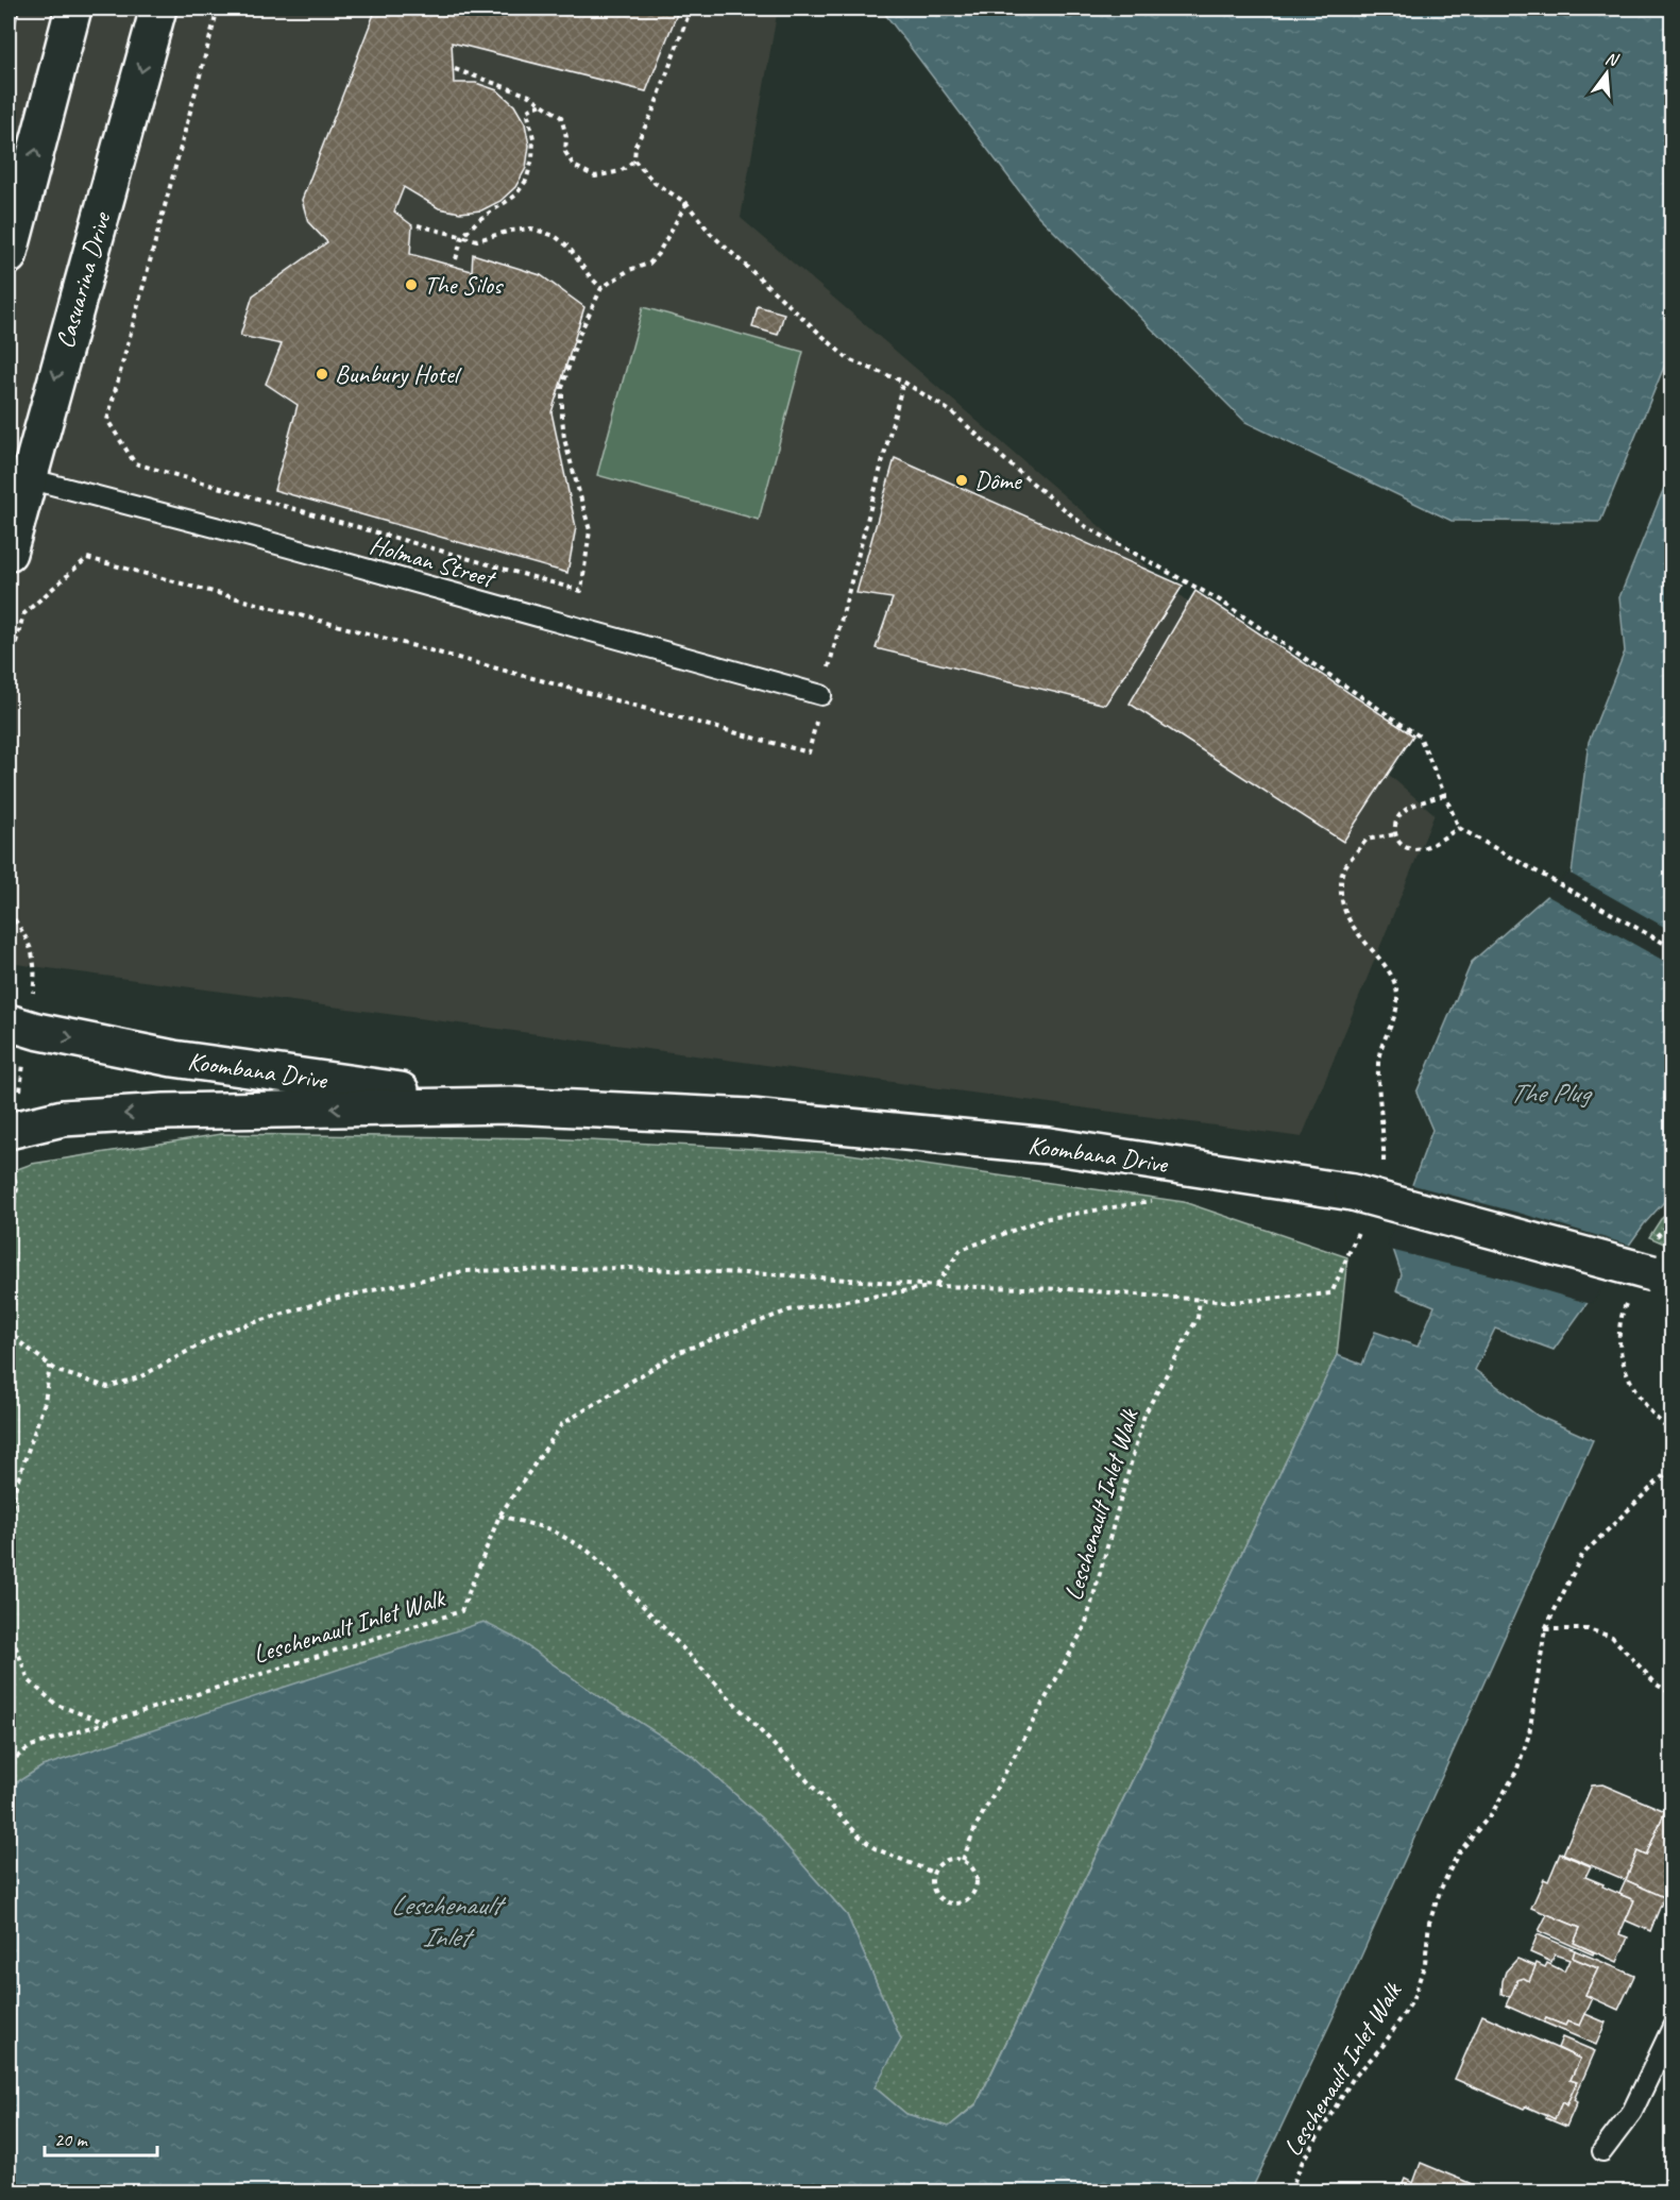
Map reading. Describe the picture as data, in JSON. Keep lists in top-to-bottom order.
{
  "streets": {
    "main road": ["Casuarina Drive", "Koombana Drive"],
    "lane": ["Holman Street"],
    "path": ["Leschenault Inlet Walk"]
  },
  "crossings": [
    ["Casuarina Drive", "Holman Street"]
  ],
  "water": ["The Plug", "Leschenault Inlet"],
  "places": ["The Silos", "Bunbury Hotel", "Dôme"],
  "scale_bar": "20 m",
  "north": "top"
}
